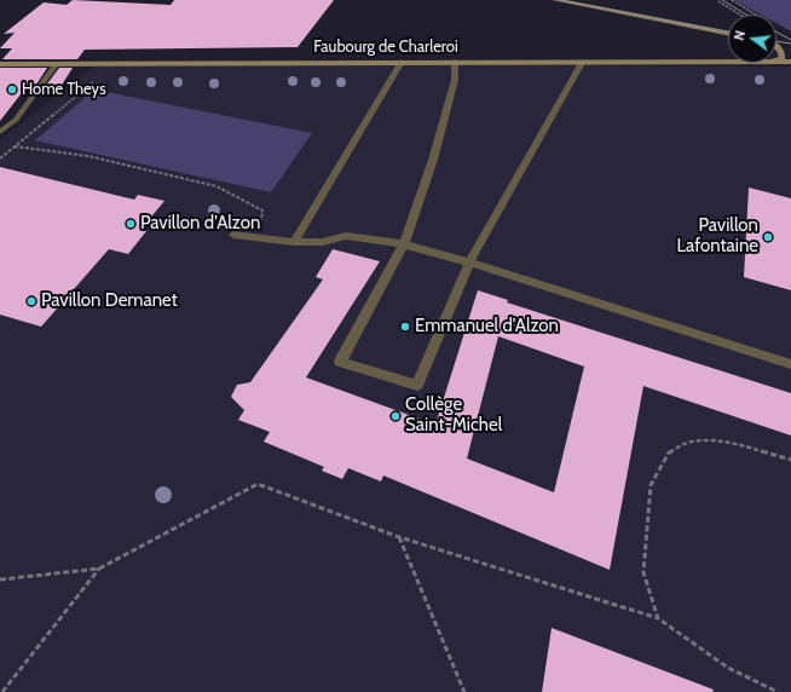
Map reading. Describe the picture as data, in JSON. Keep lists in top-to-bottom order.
{
  "streets": {
    "main road": ["Faubourg de Charleroi"]
  },
  "places": [
    "Home Theys",
    "Pavillon d'Alzon",
    "Pavillon Lafontaine",
    "Pavillon Demanet",
    "Emmanuel d'Alzon",
    "Collège Saint-Michel"
  ],
  "north": "left"
}
